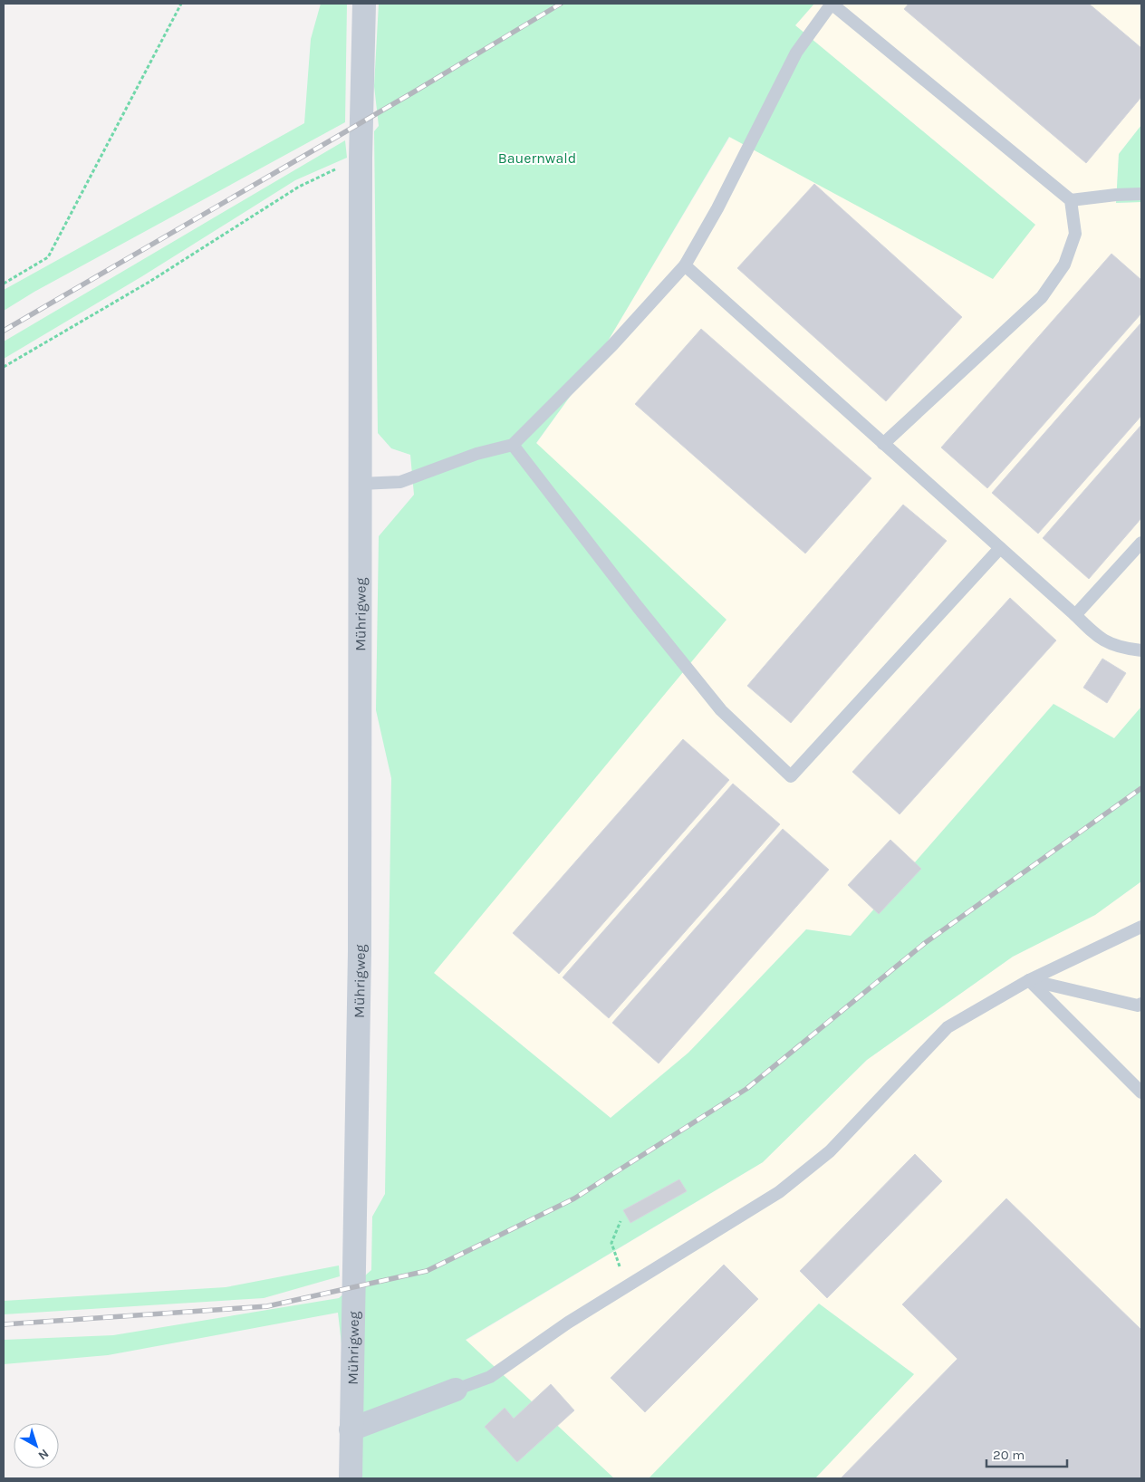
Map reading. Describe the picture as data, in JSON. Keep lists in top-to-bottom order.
{
  "streets": {
    "street": ["Mührigweg"]
  },
  "parks": ["Bauernwald"],
  "scale_bar": "20 m",
  "north": "bottom right"
}
